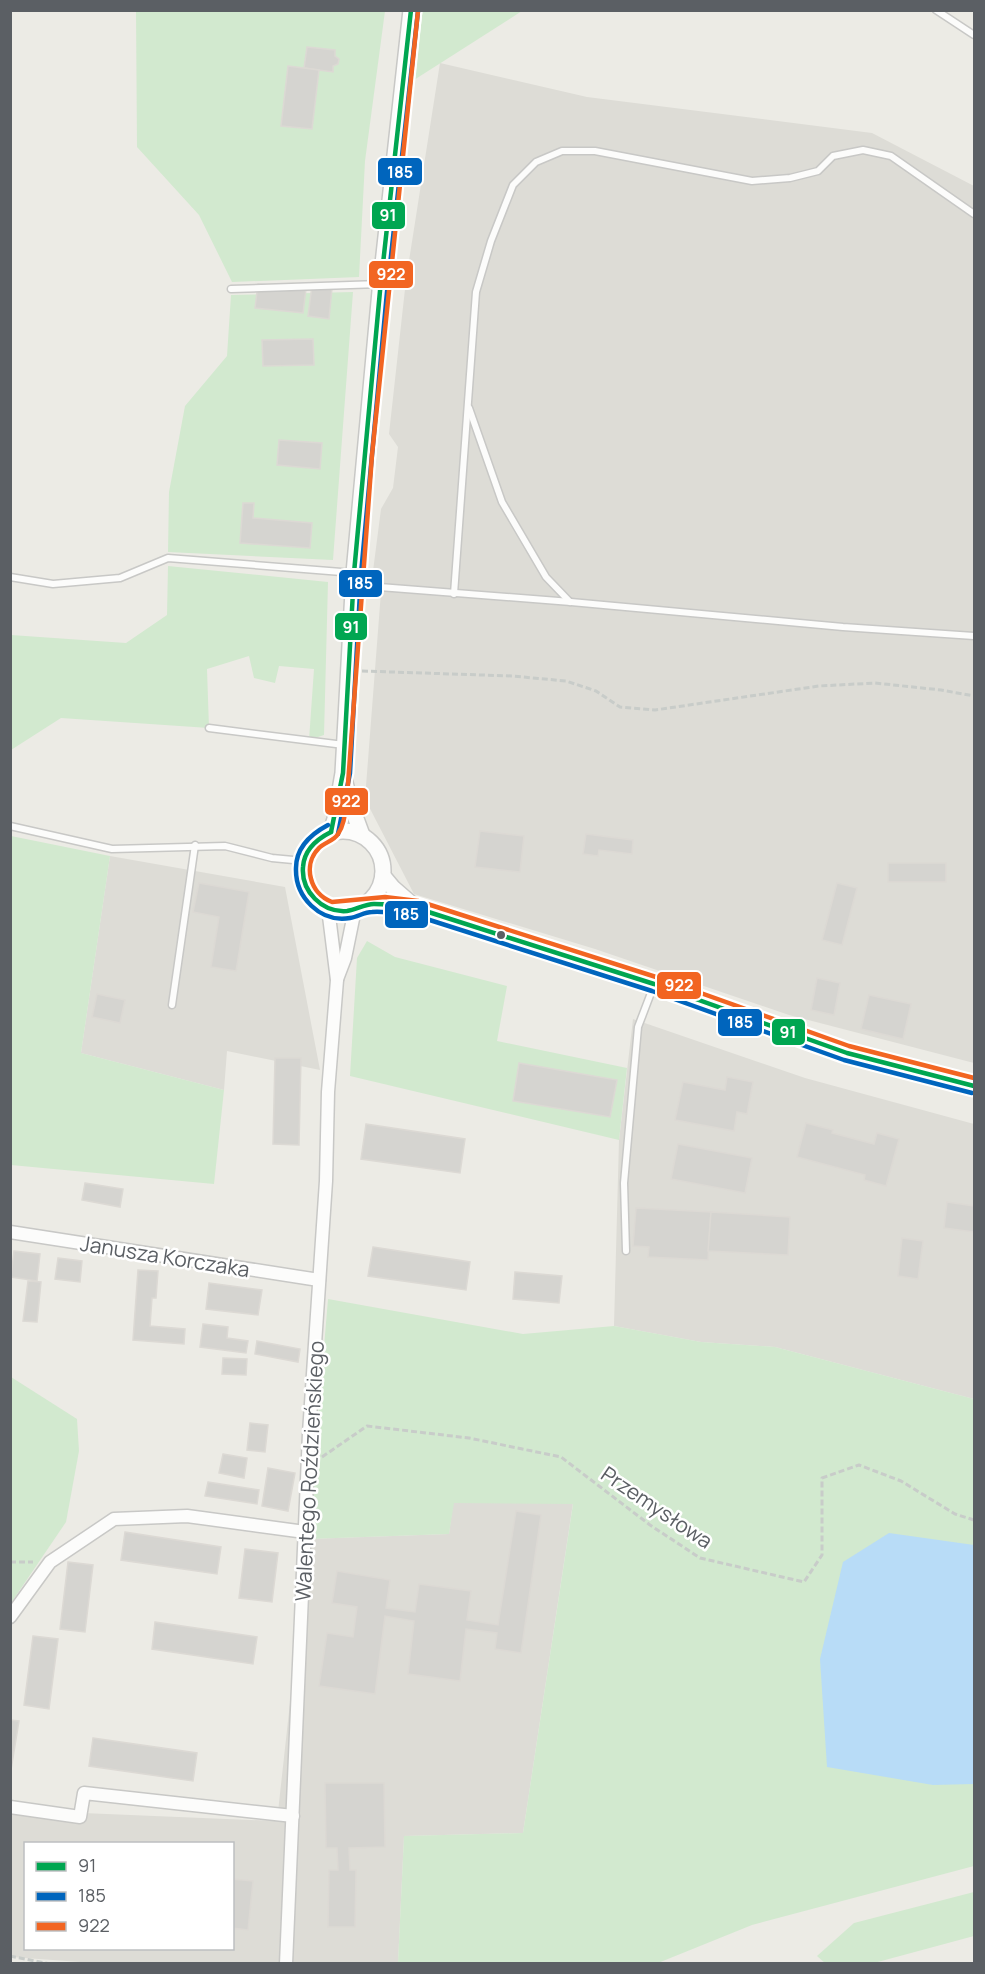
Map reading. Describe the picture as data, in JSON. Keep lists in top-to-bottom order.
{
  "streets": {
    "street": ["Janusza Korczaka", "Walentego Roździeńskiego"],
    "path": ["Przemysłowa"]
  },
  "crossings": [
    ["Janusza Korczaka", "Walentego Roździeńskiego"],
    ["Walentego Roździeńskiego", "Przemysłowa"]
  ],
  "lines": ["transit line 91", "transit line 185", "transit line 922"],
  "legend": ["91", "185", "922"]
}
